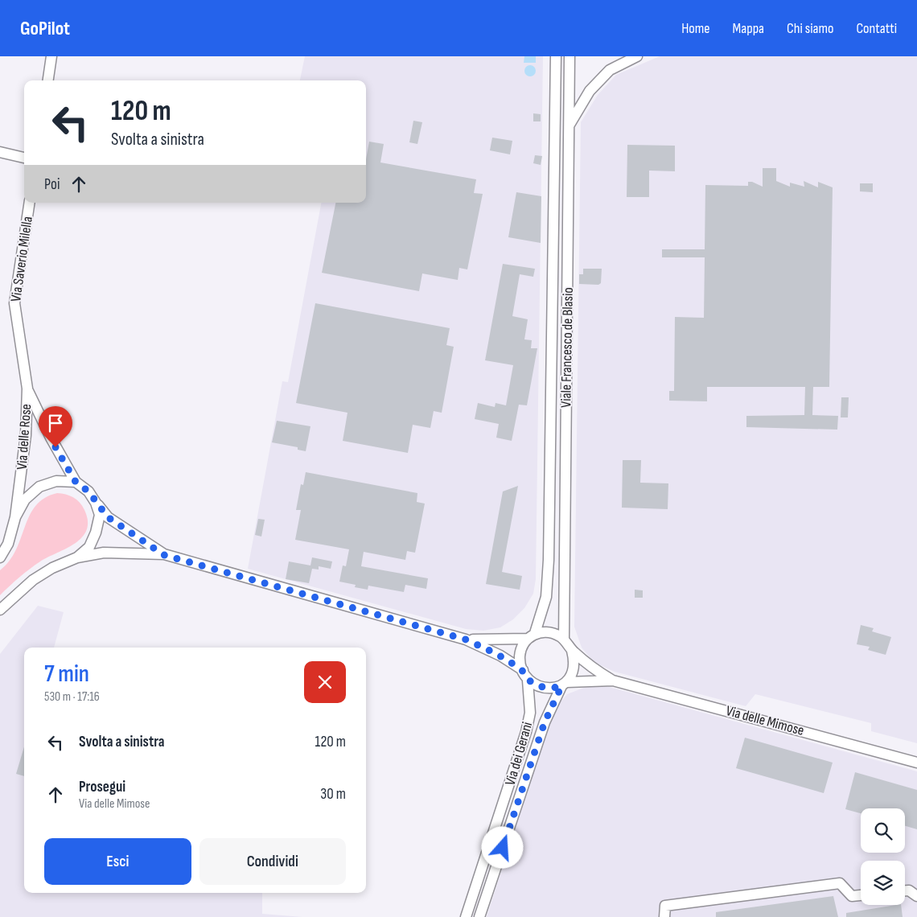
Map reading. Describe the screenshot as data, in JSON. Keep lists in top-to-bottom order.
{
  "streets": {
    "street": [
      "Via Saverio Milella",
      "Viale Francesco de Blasio",
      "Via delle Rose",
      "Via delle Mimose",
      "Via dei Gerani"
    ]
  },
  "crossings": [
    ["Via Saverio Milella", "Via delle Rose"],
    ["Viale Francesco de Blasio", "Via dei Gerani"]
  ],
  "page": {
    "header": "GoPilot",
    "nav": [
      "Home",
      "Mappa",
      "Chi siamo",
      "Contatti"
    ],
    "turn": ["120 m", "Svolta a sinistra"],
    "then": "Poi",
    "heading": ["7 min", "530 m · 17:16"],
    "list": [
      {
        "name": "Svolta a sinistra",
        "value": "120 m"
      },
      {
        "name": "Prosegui",
        "note": "Via delle Mimose",
        "value": "30 m"
      }
    ],
    "buttons": ["Esci", "Condividi"]
  }
}
